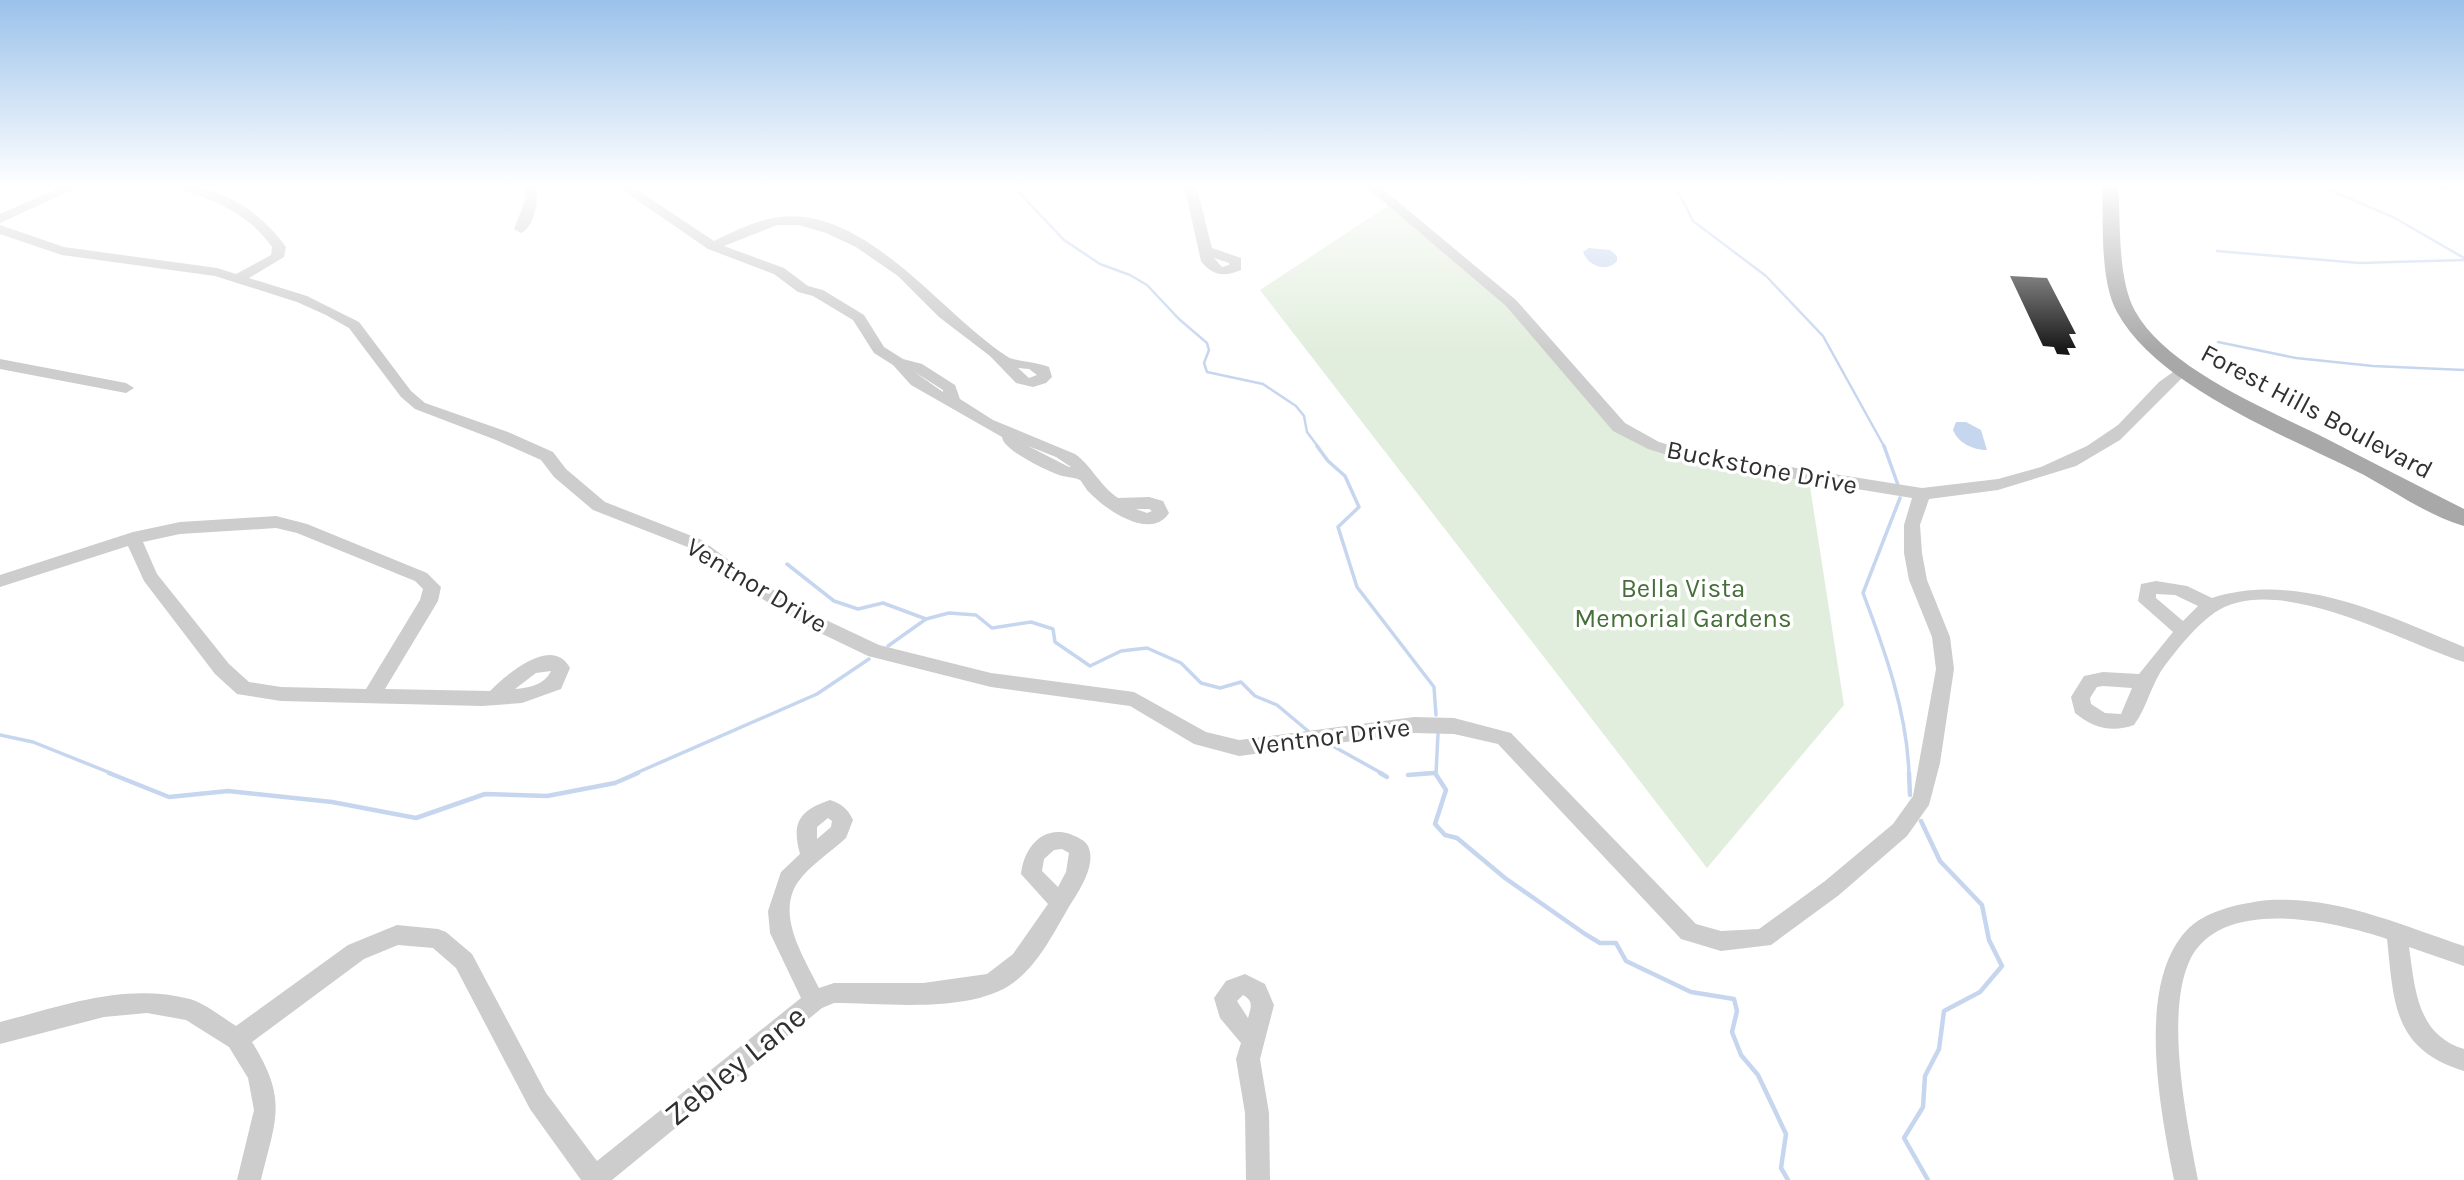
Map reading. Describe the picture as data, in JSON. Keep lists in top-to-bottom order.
{
  "streets": {
    "main road": ["Forest Hills Boulevard"],
    "street": ["Buckstone Drive", "Ventnor Drive", "Zebley Lane"]
  },
  "crossings": [
    ["Buckstone Drive", "Ventnor Drive"]
  ],
  "parks": ["Bella Vista Memorial Gardens"]
}
